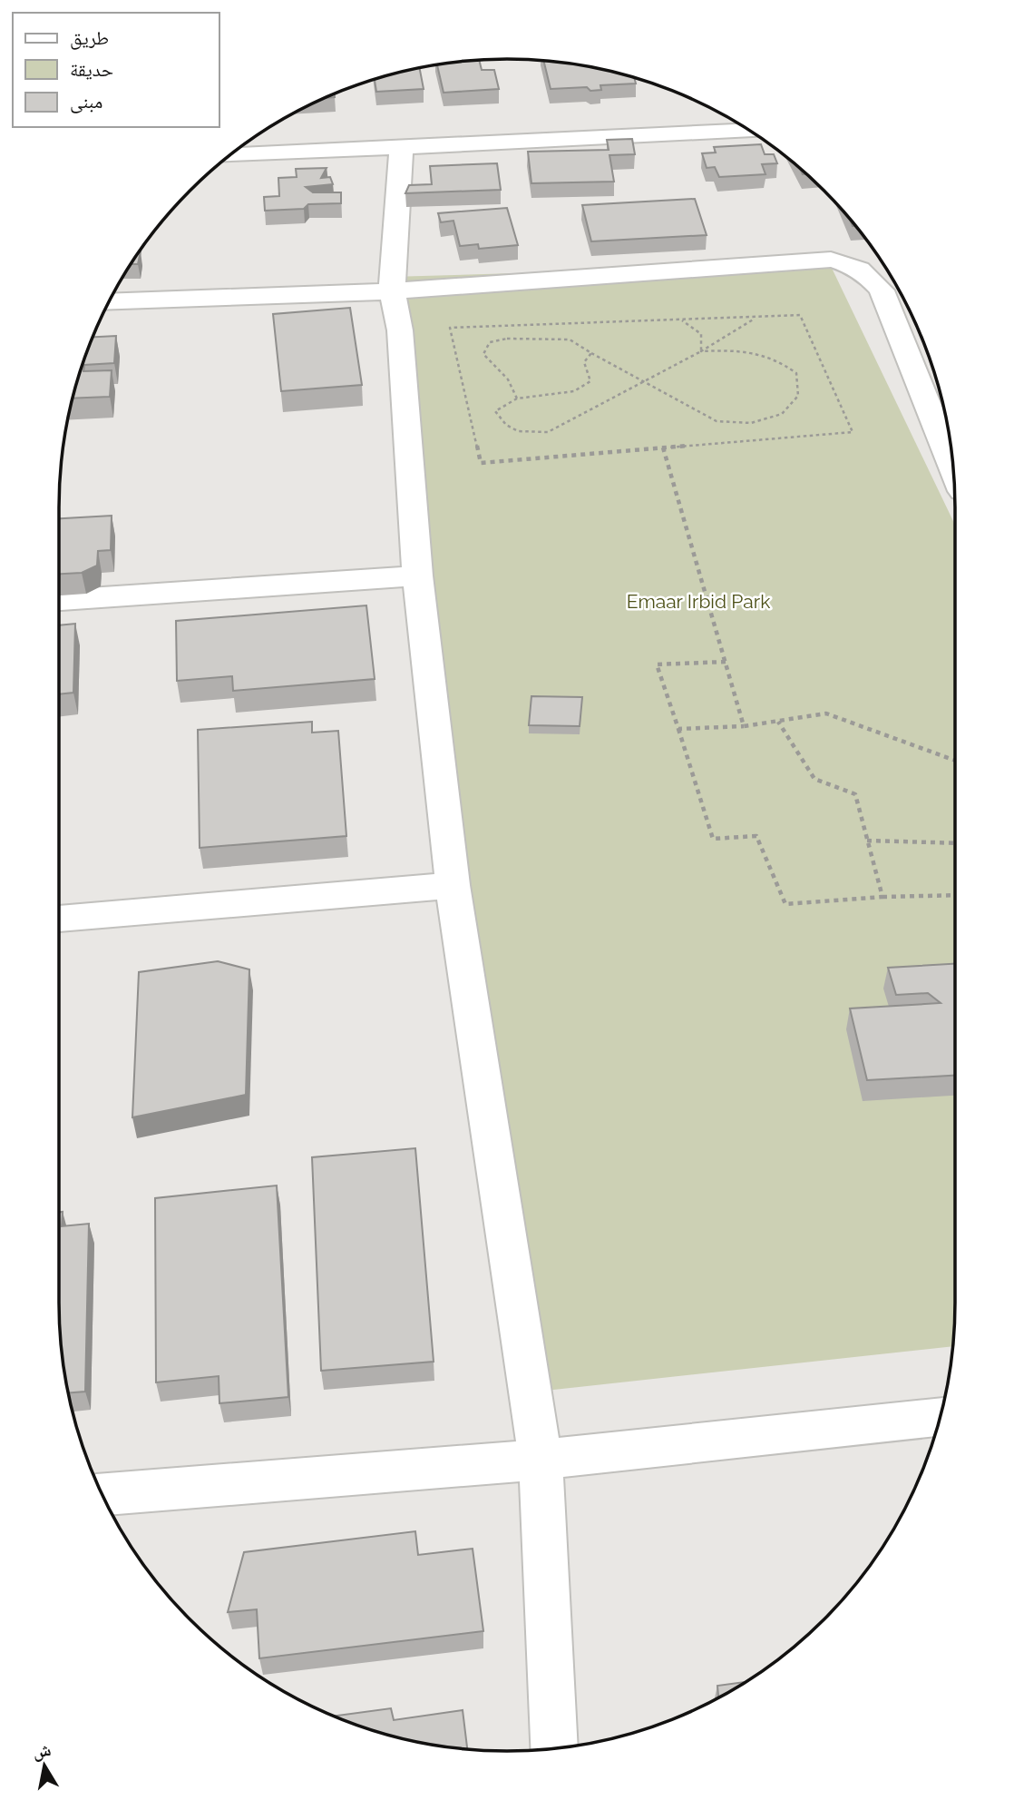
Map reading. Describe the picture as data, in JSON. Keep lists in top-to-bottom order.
{
  "parks": ["Emaar Irbid Park"],
  "legend": ["طريق", "حديقة", "مبنى"],
  "north": "top"
}
